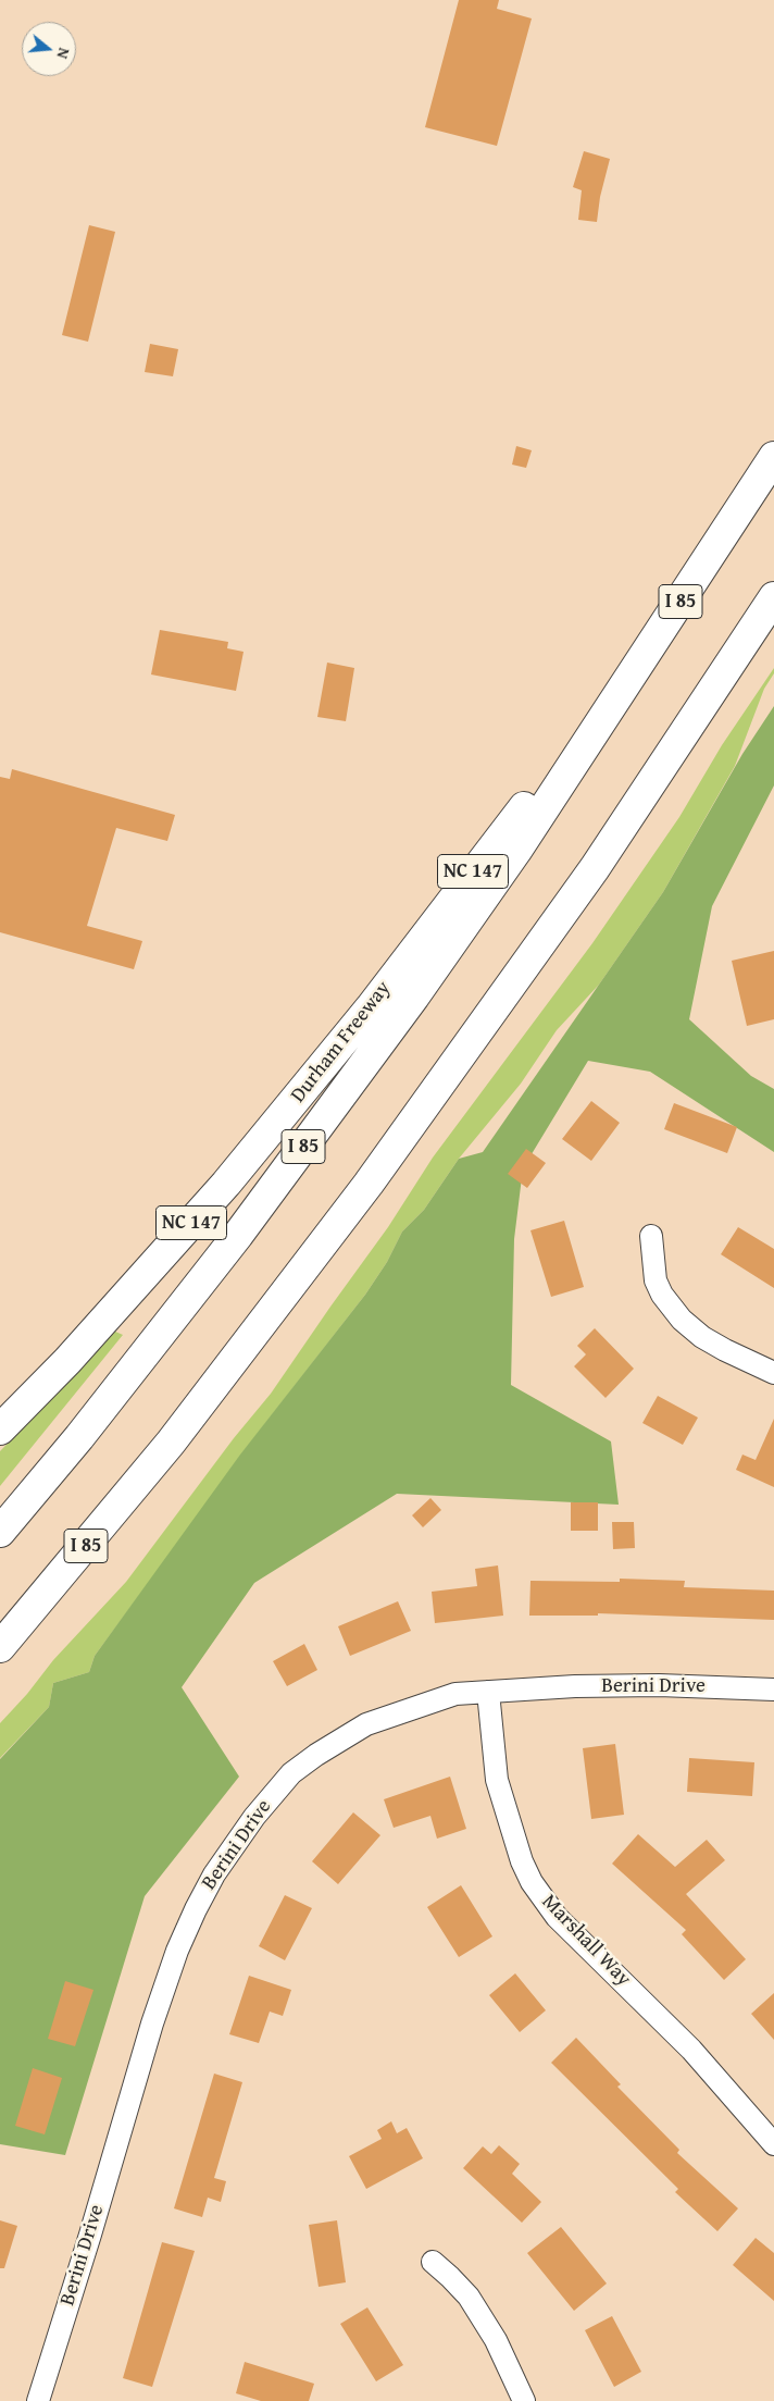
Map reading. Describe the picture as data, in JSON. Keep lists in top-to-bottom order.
{
  "streets": {
    "highway": ["I 85", "NC 147", "Durham Freeway"],
    "street": ["Berini Drive", "Marshall Way"]
  },
  "crossings": [
    ["I 85", "Durham Freeway"],
    ["Berini Drive", "Marshall Way"]
  ],
  "north": "right"
}
